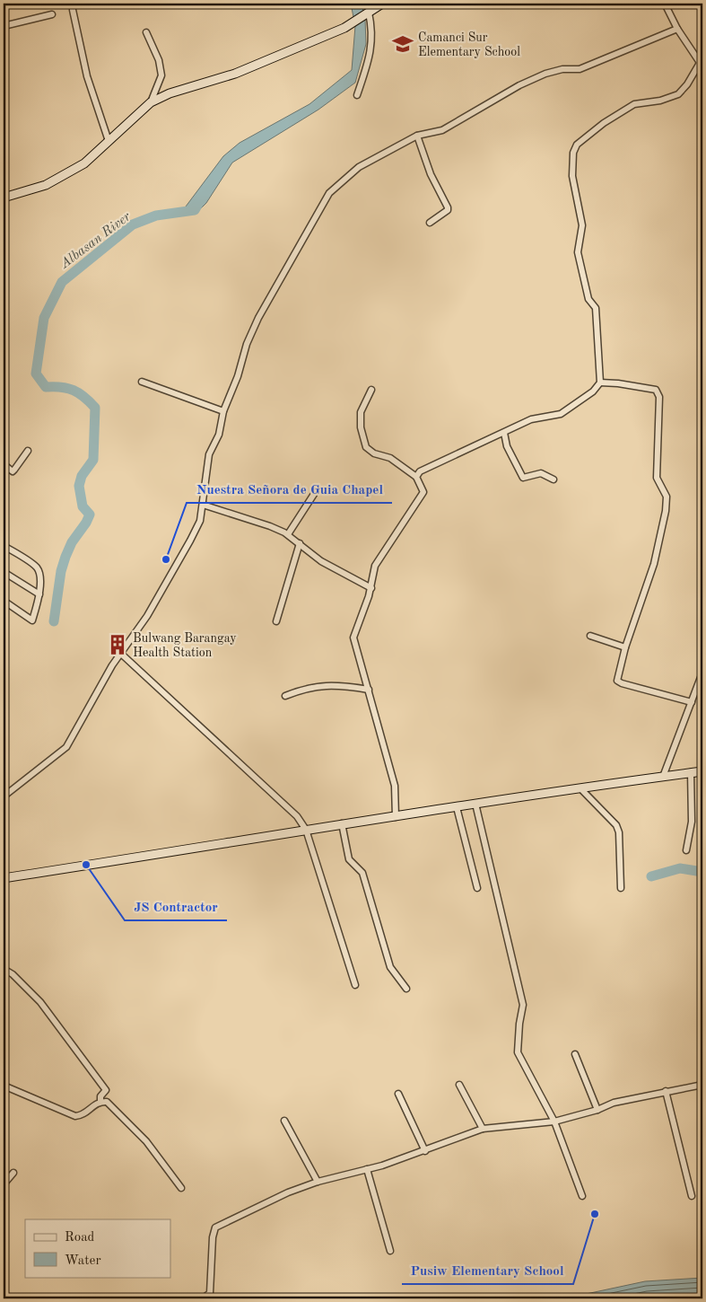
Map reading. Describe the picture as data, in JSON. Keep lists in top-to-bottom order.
{
  "water": ["Albasan River"],
  "places": {
    "school or university": ["Camanci Sur Elementary School"],
    "other": ["Nuestra Señora de Guia Chapel", "JS Contractor", "Pusiw Elementary School"],
    "building": ["Bulwang Barangay Health Station"]
  },
  "legend": ["Road", "Water"]
}
